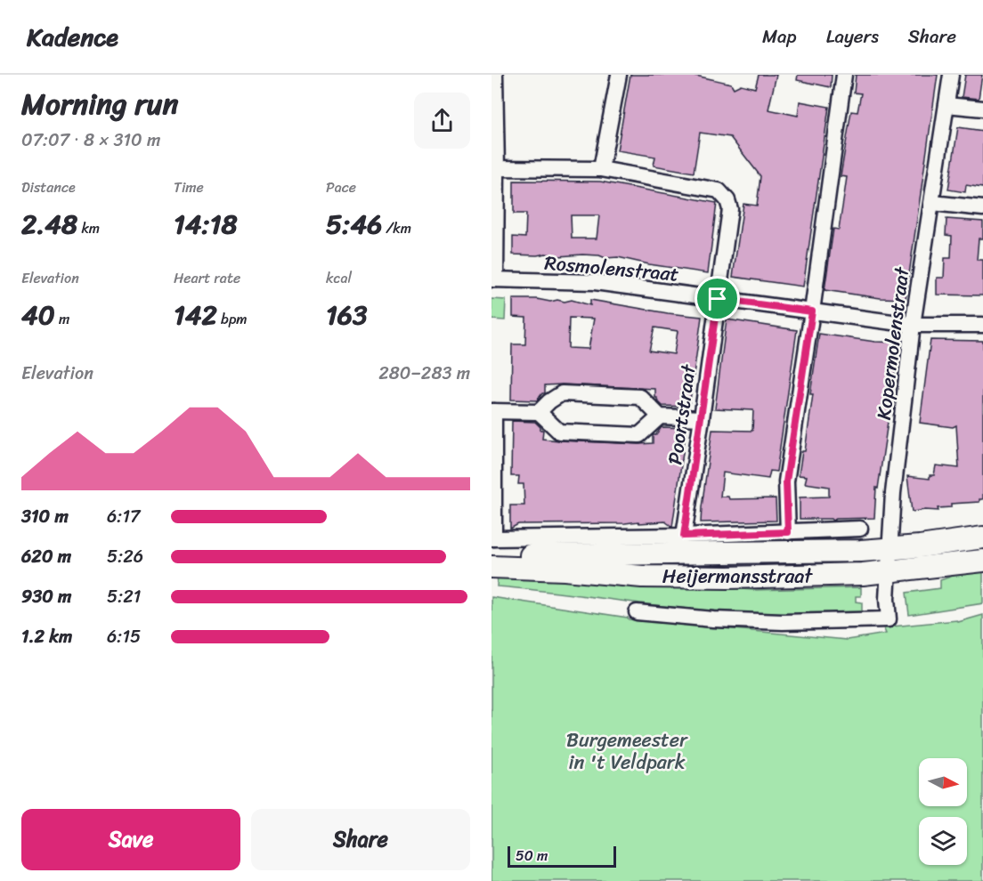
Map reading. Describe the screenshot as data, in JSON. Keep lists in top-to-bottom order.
{
  "streets": {
    "main road": ["Heijermansstraat"],
    "street": ["Rosmolenstraat", "Kopermolenstraat", "Poortstraat"]
  },
  "crossings": [
    ["Rosmolenstraat", "Kopermolenstraat"],
    ["Rosmolenstraat", "Poortstraat"],
    ["Kopermolenstraat", "Heijermansstraat"],
    ["Poortstraat", "Heijermansstraat"]
  ],
  "parks": ["Burgemeester in 't Veldpark"],
  "scale_bar": "50 m",
  "north": "right",
  "page": {
    "header": "Kadence",
    "nav": ["Map", "Layers", "Share"],
    "heading": ["Morning run", "07:07 · 8 × 310 m"],
    "stats": [
      ["Distance", "2.48 km"],
      ["Time", "14:18"],
      ["Pace", "5:46 /km"],
      ["Elevation", "40 m"],
      ["Heart rate", "142 bpm"],
      ["kcal", "163"]
    ],
    "chart": ["Elevation", "280–283 m"],
    "list": [
      {
        "name": "310 m",
        "note": "6:17"
      },
      {
        "name": "620 m",
        "note": "5:26"
      },
      {
        "name": "930 m",
        "note": "5:21"
      },
      {
        "name": "1.2 km",
        "note": "6:15"
      }
    ],
    "buttons": ["Save", "Share"],
    "scale": "50 m"
  }
}
